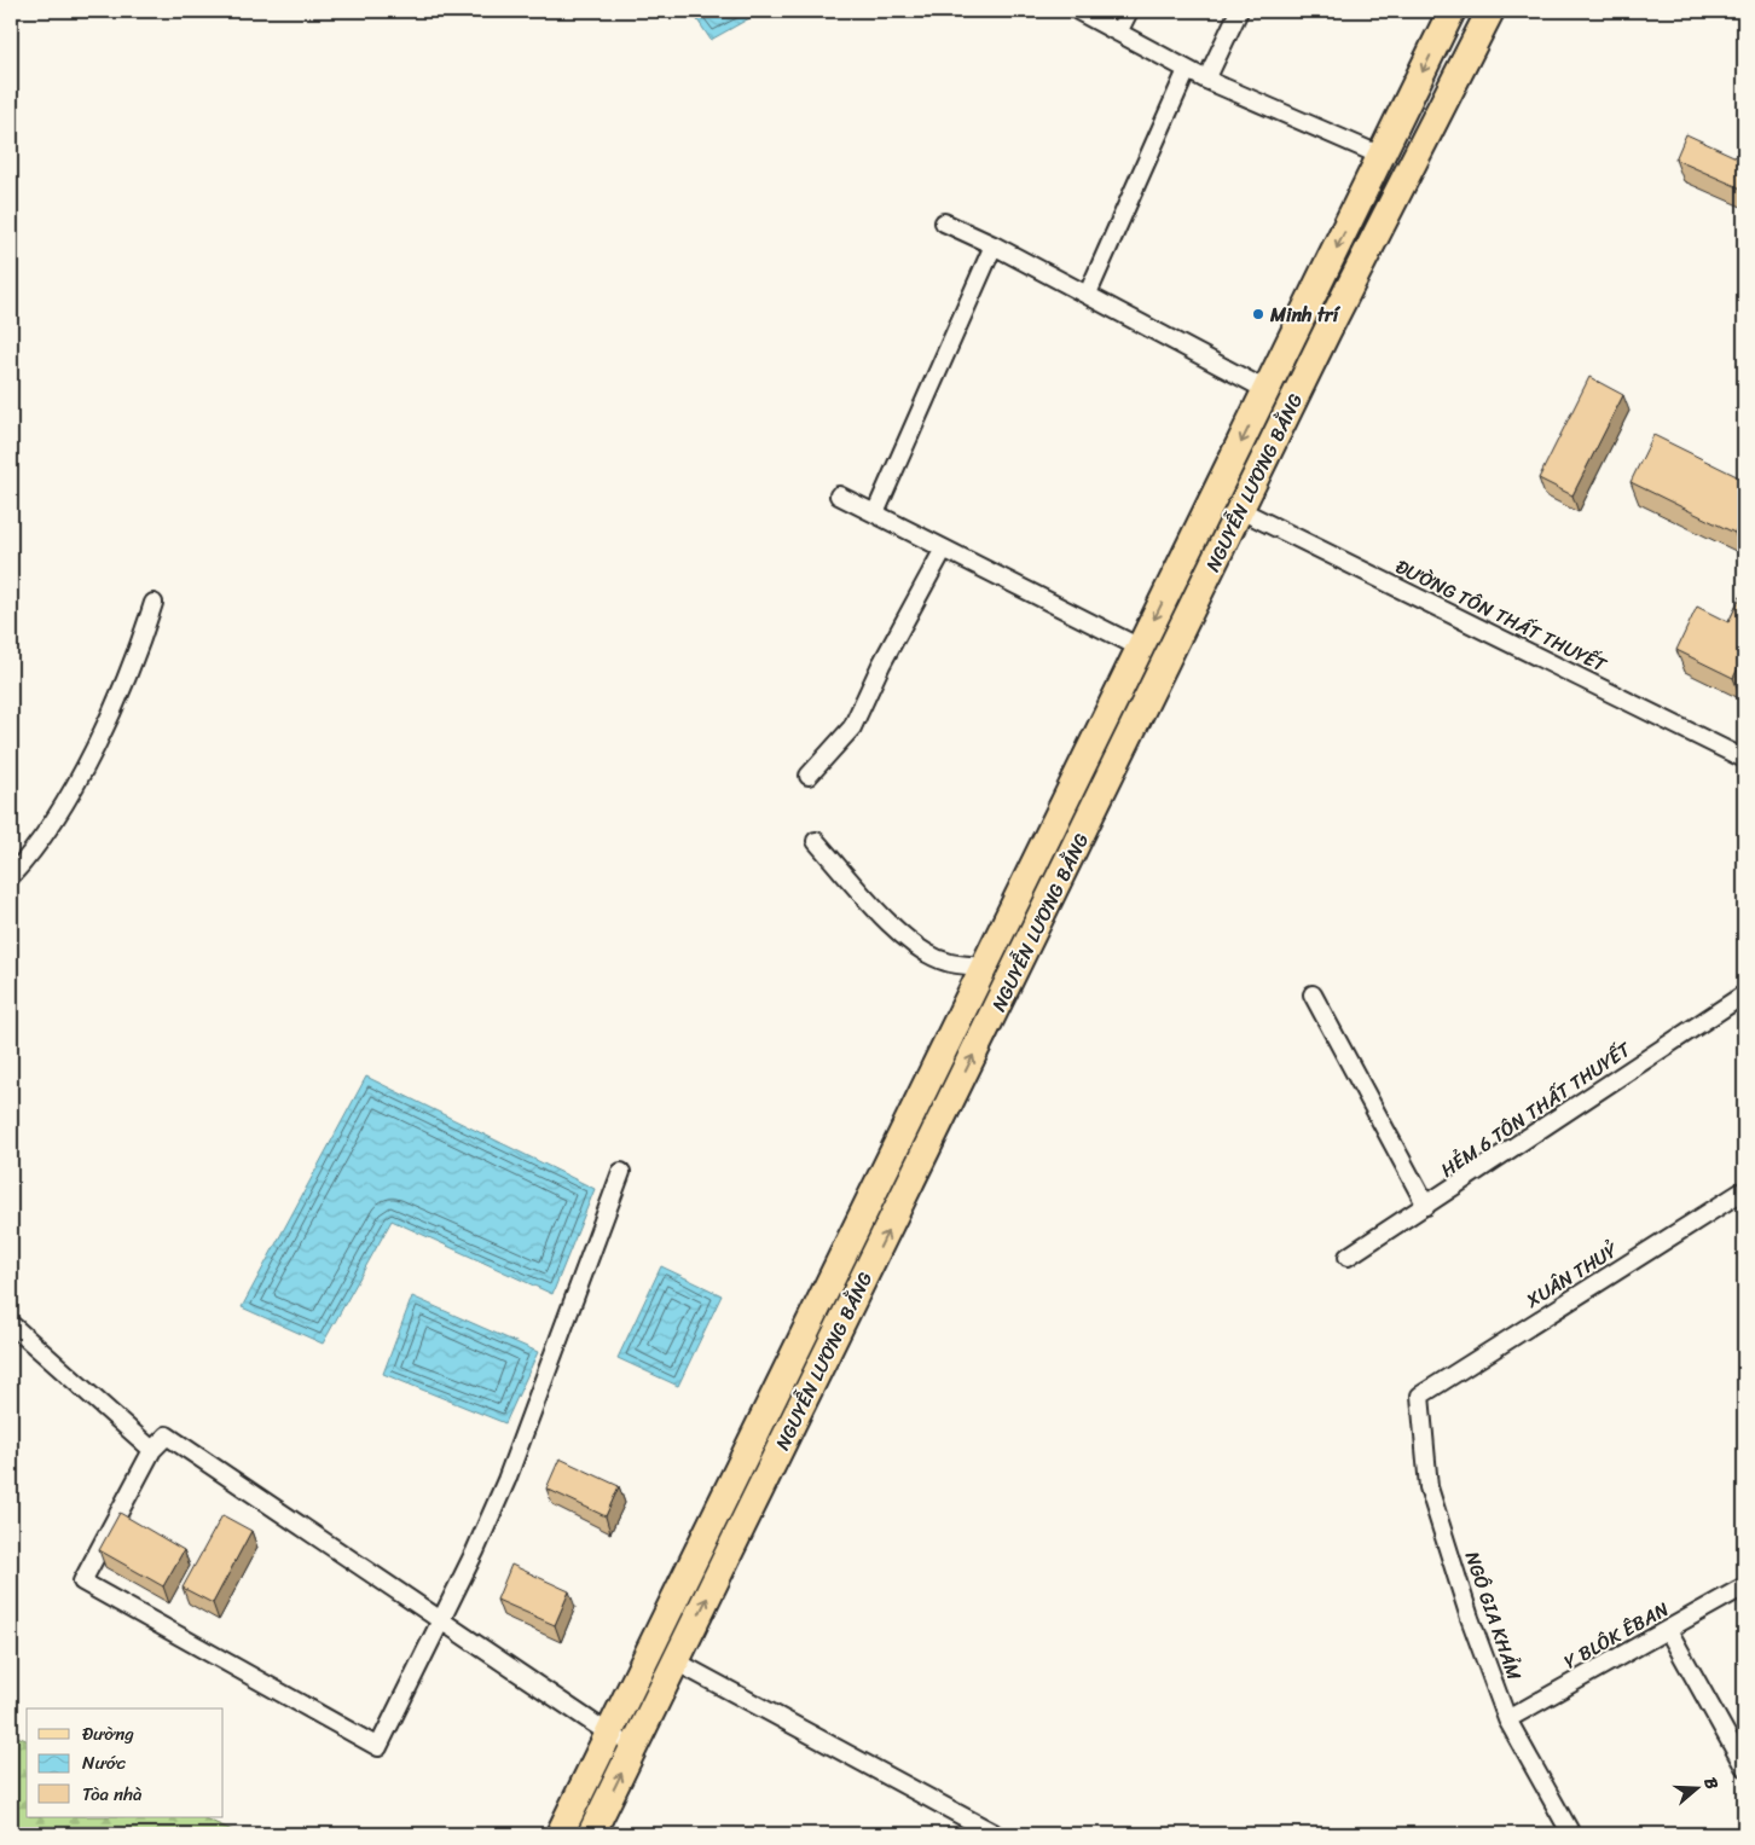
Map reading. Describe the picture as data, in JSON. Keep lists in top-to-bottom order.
{
  "streets": {
    "main road": ["NGUYỄN LƯƠNG BẰNG"],
    "street": [
      "ĐƯỜNG TÔN THẤT THUYẾT",
      "HẺM 6 TÔN THẤT THUYẾT",
      "XUÂN THUỶ",
      "NGÔ GIA KHẢM",
      "Y BLÔK ÊBAN"
    ]
  },
  "crossings": [
    ["NGUYỄN LƯƠNG BẰNG", "ĐƯỜNG TÔN THẤT THUYẾT"],
    ["XUÂN THUỶ", "NGÔ GIA KHẢM"],
    ["NGÔ GIA KHẢM", "Y BLÔK ÊBAN"]
  ],
  "places": ["Minh trí"],
  "legend": ["Đường", "Nước", "Tòa nhà"],
  "north": "right"
}
